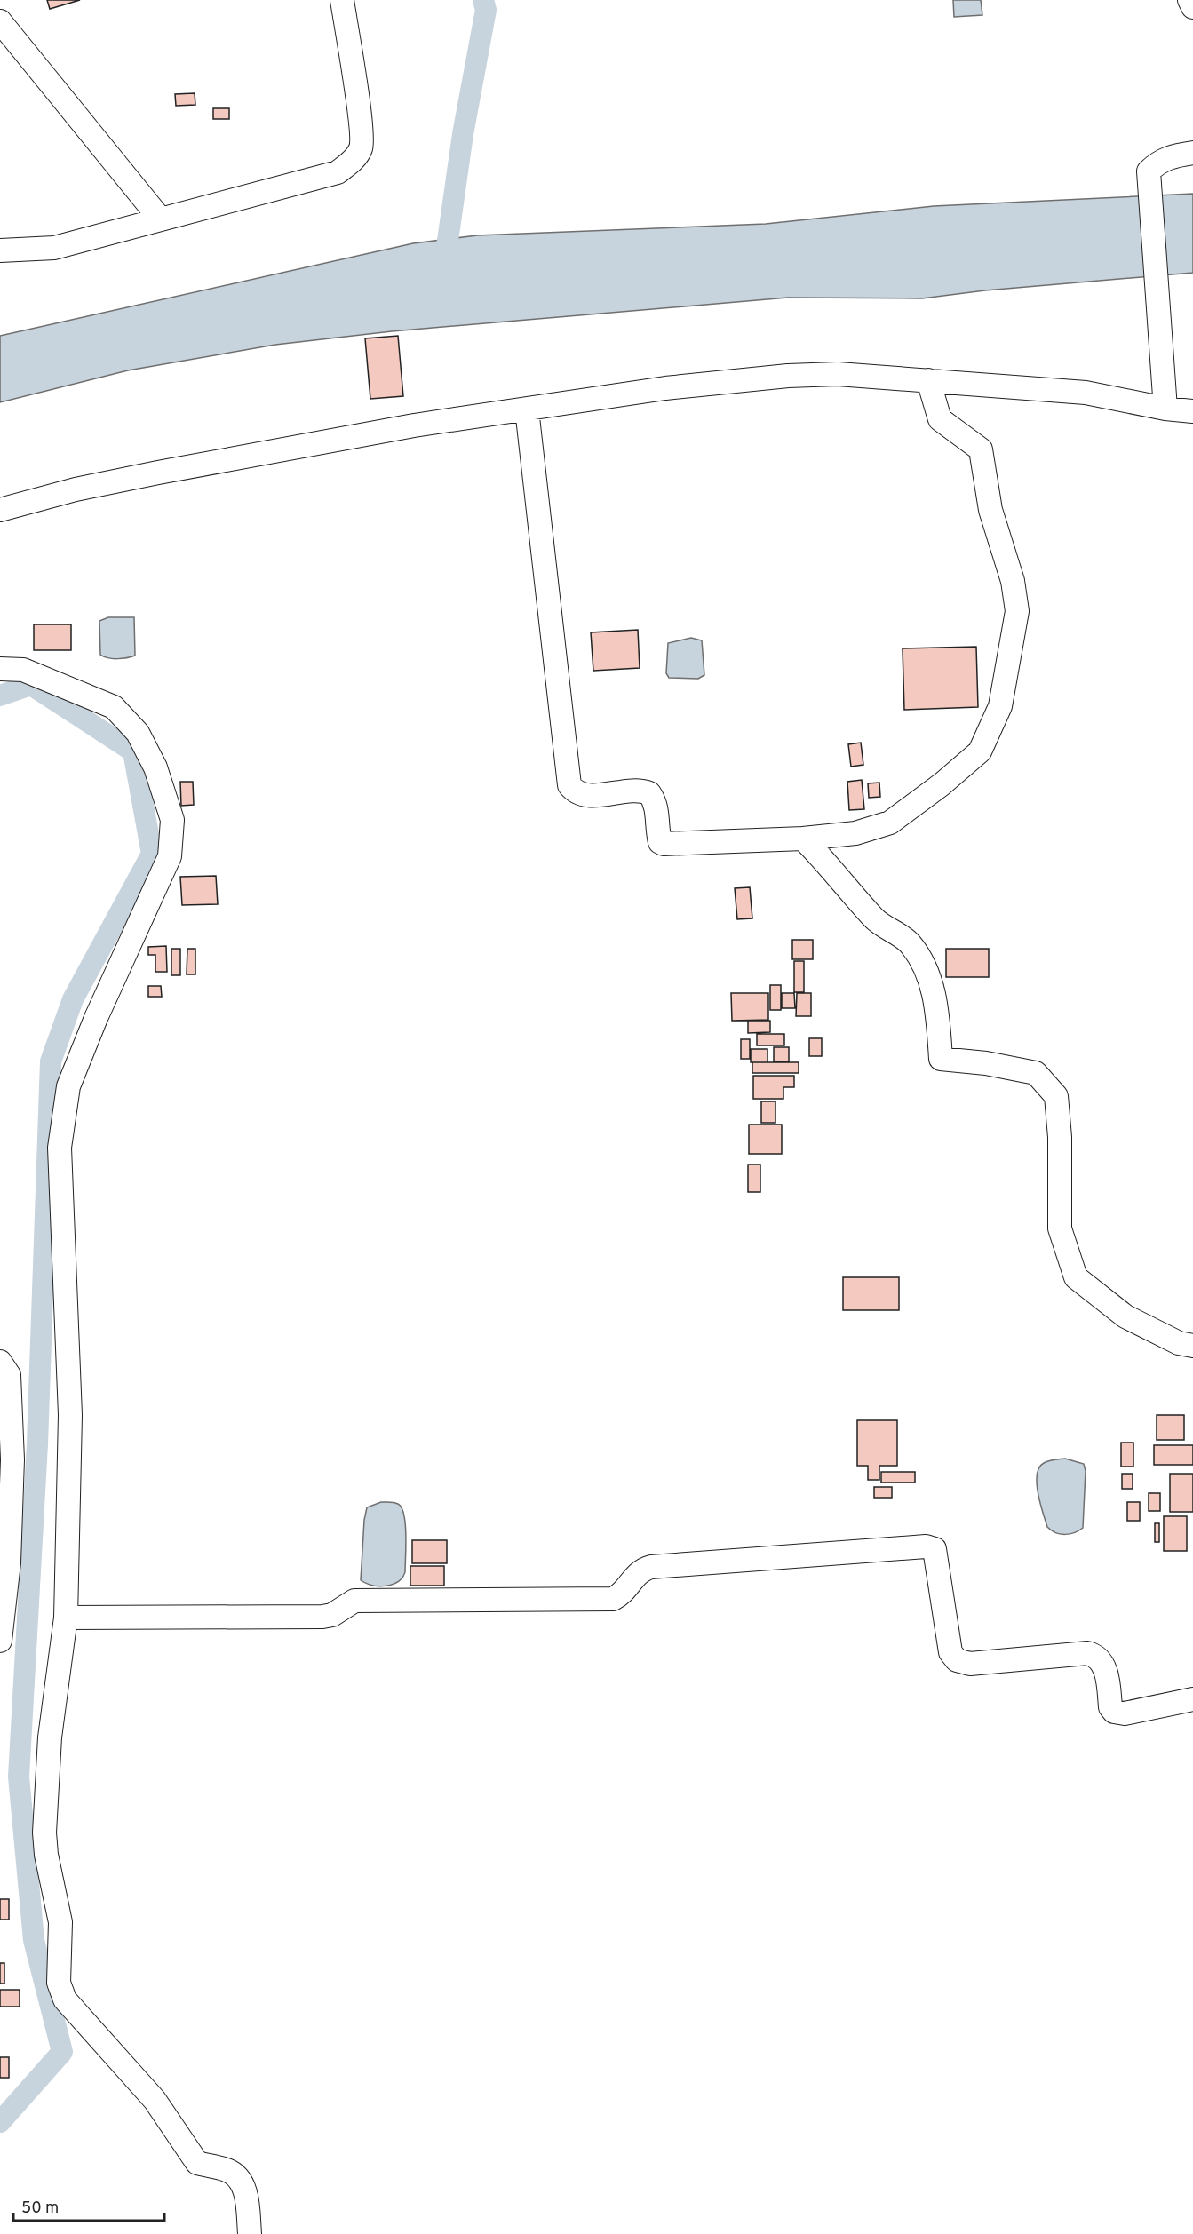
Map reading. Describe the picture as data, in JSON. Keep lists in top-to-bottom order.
{
  "scale_bar": "50 m"
}
